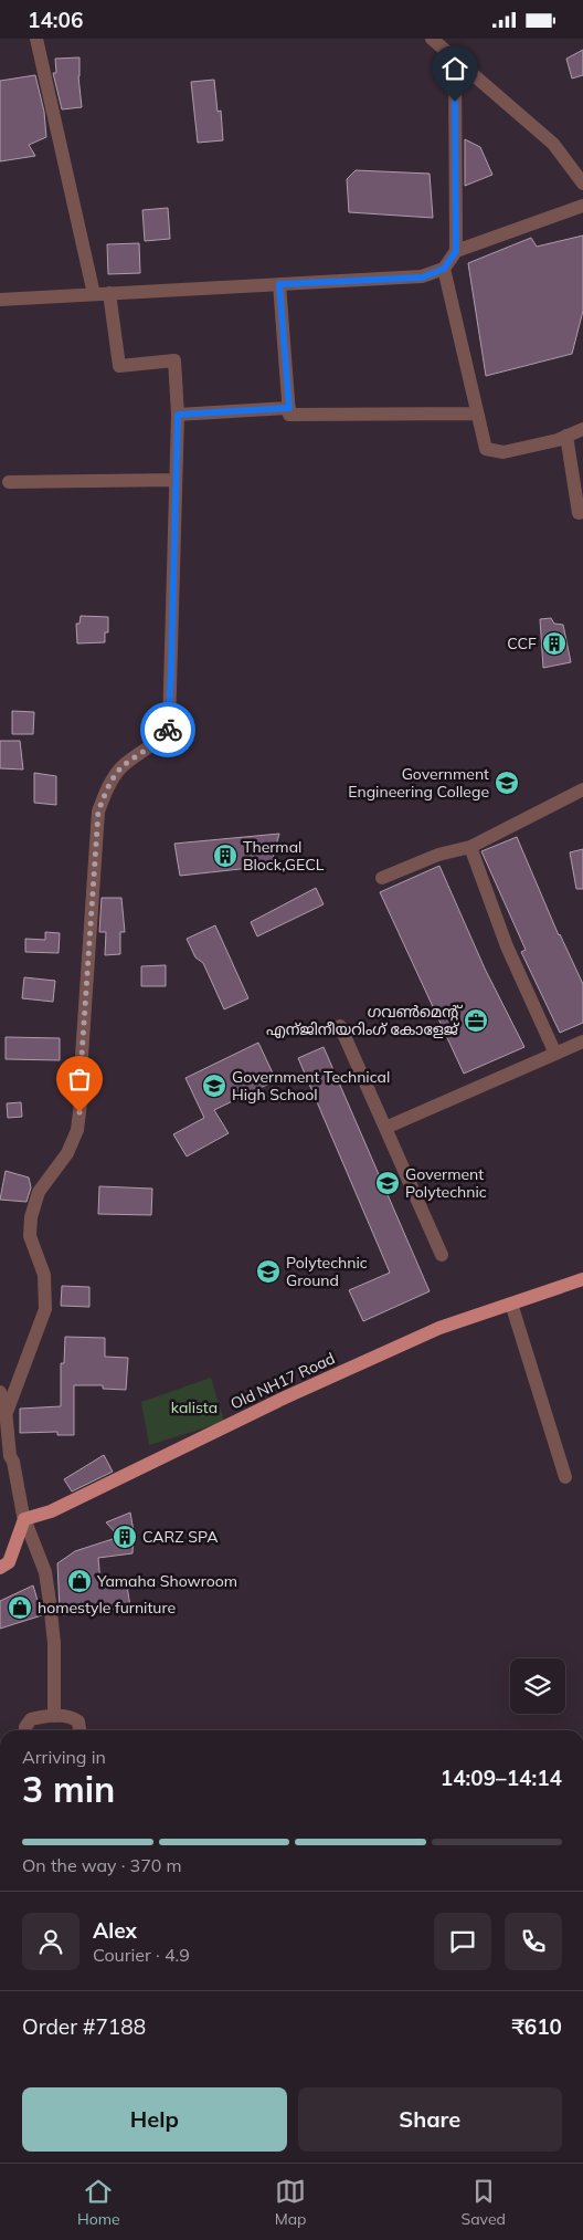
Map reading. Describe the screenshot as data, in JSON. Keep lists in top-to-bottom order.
{
  "streets": {
    "main road": ["Old NH17 Road"]
  },
  "parks": ["kalista"],
  "places": {
    "building": ["CCF", "Thermal Block,GECL", "CARZ SPA"],
    "school or university": [
      "Government Engineering College",
      "Government Technical High School",
      "Goverment Polytechnic",
      "Polytechnic Ground"
    ],
    "office": ["ഗവൺമെന്റ് എന്ജിനീയറിംഗ് കോളേജ്"],
    "shop": ["Yamaha Showroom", "homestyle furniture"]
  },
  "page": {
    "status": "14:06",
    "heading": ["3 min", "Arriving in", "14:09–14:14"],
    "panel": [
      "Alex",
      "Courier · 4.9",
      "Order #7188",
      "₹610"
    ],
    "bar": "On the way · 370 m",
    "buttons": ["Help", "Share"],
    "tabs": ["Home", "Map", "Saved"]
  }
}
